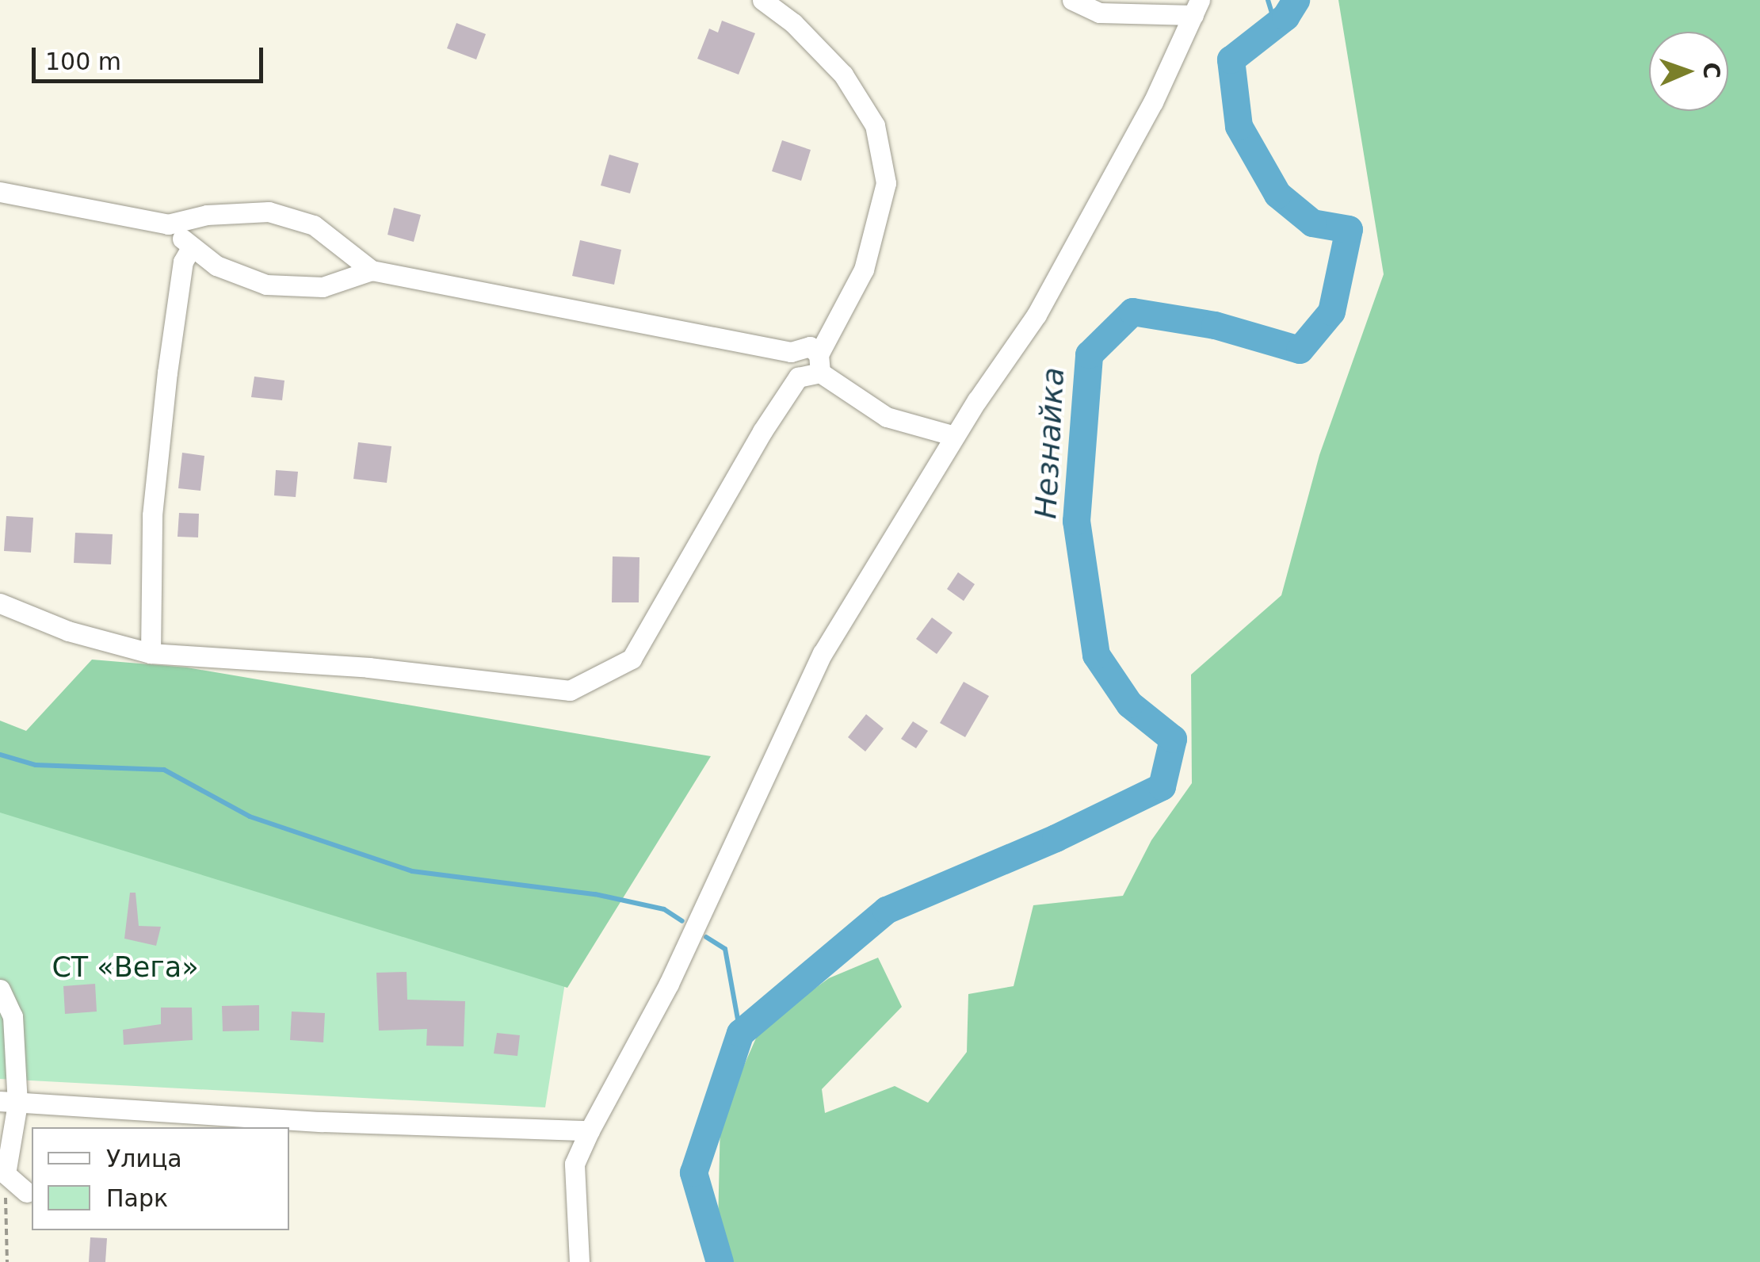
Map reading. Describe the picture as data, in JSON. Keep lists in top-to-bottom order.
{
  "water": ["Незнайка"],
  "parks": ["СТ «Вега»"],
  "legend": ["Улица", "Парк"],
  "scale_bar": "100 m",
  "north": "right"
}
